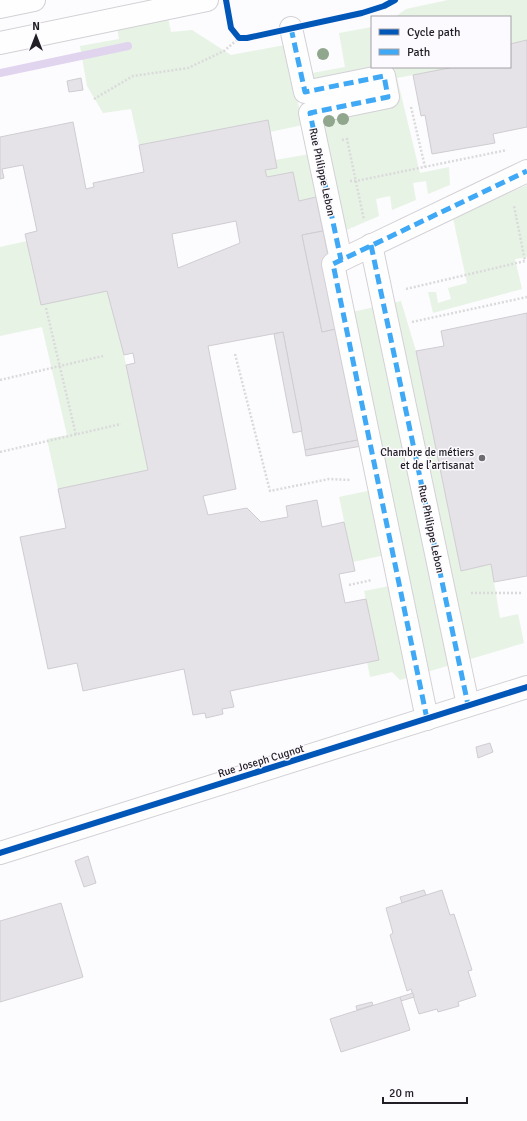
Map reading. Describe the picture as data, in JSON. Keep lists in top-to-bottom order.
{
  "streets": {
    "street": ["Rue Philippe Lebon", "Rue Joseph Cugnot"]
  },
  "crossings": [
    ["Rue Philippe Lebon", "Rue Joseph Cugnot"]
  ],
  "places": ["Chambre de métiers et de l’artisanat"],
  "legend": ["Cycle path", "Path"],
  "scale_bar": "20 m",
  "north": "top"
}
